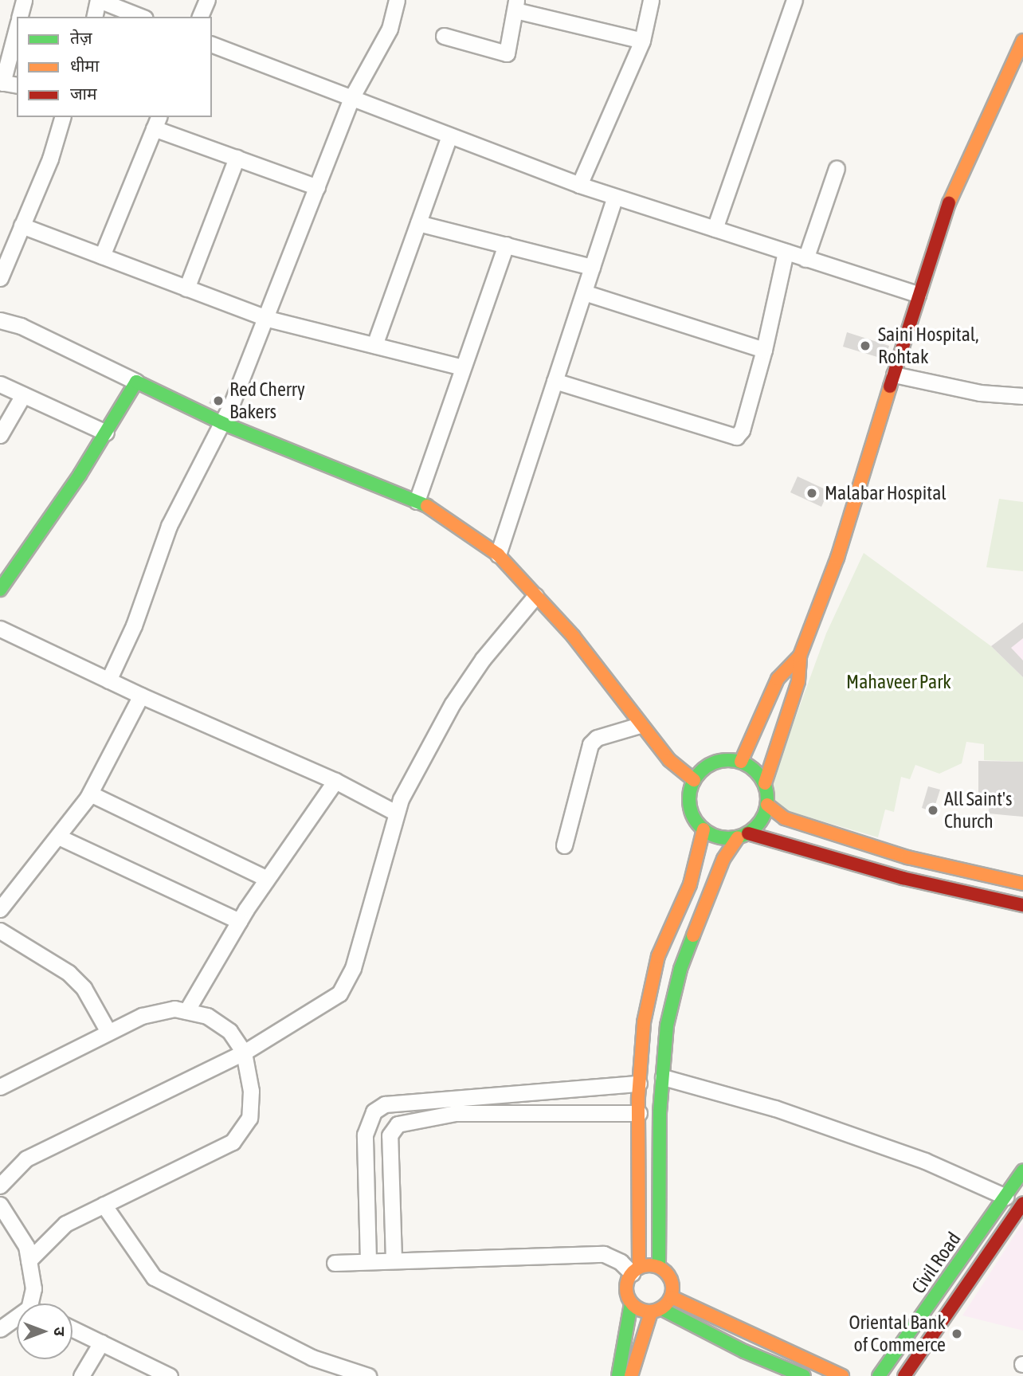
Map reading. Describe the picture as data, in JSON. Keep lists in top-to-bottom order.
{
  "streets": {
    "street": ["Civil Road"]
  },
  "parks": ["Mahaveer Park"],
  "places": [
    "Saini Hospital, Rohtak",
    "Red Cherry Bakers",
    "Malabar Hospital",
    "All Saint's Church",
    "Oriental Bank of Commerce"
  ],
  "legend": ["तेज़", "धीमा", "जाम"],
  "north": "right"
}
